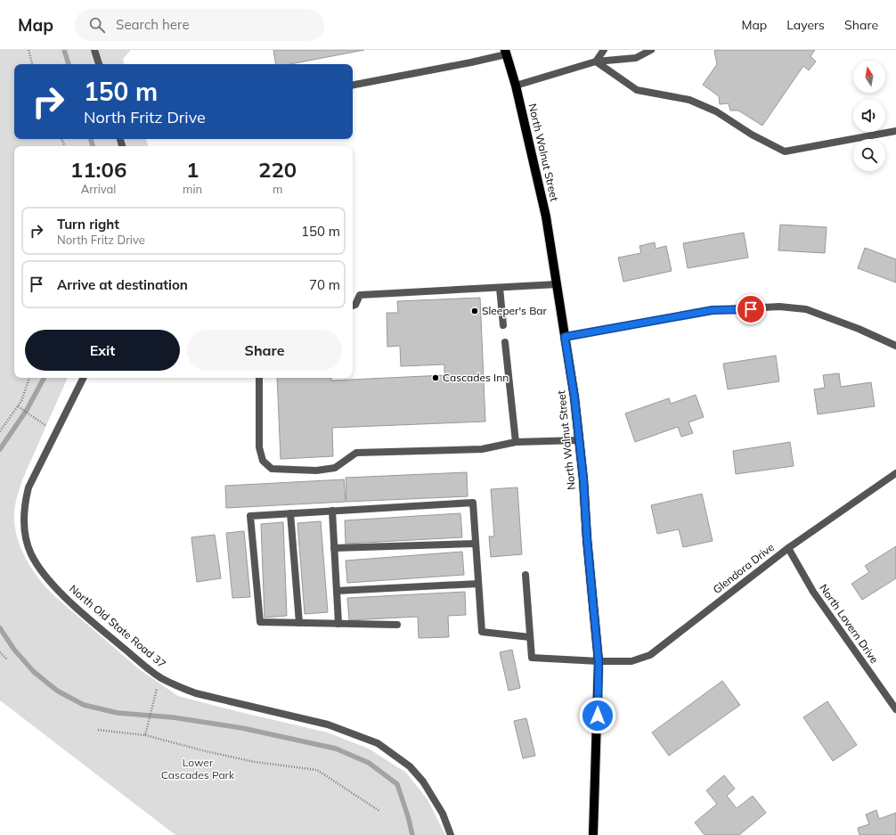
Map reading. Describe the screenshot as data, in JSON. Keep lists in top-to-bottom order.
{
  "streets": {
    "main road": ["North Walnut Street"],
    "street": ["Glendora Drive", "North Lavern Drive", "North Old State Road 37"]
  },
  "crossings": [
    ["North Walnut Street", "Glendora Drive"],
    ["Glendora Drive", "North Lavern Drive"]
  ],
  "parks": ["Lower Cascades Park"],
  "places": ["Sleeper's Bar", "Cascades Inn"],
  "north": "top",
  "page": {
    "header": "Map",
    "search": "Search here",
    "nav": ["Map", "Layers", "Share"],
    "turn": ["150 m", "North Fritz Drive"],
    "eta": [
      "11:06",
      "Arrival",
      "1",
      "min",
      "220",
      "m"
    ],
    "list": [
      {
        "name": "Turn right",
        "note": "North Fritz Drive",
        "value": "150 m"
      },
      {
        "name": "Arrive at destination",
        "value": "70 m"
      }
    ],
    "buttons": ["Exit", "Share"]
  }
}
